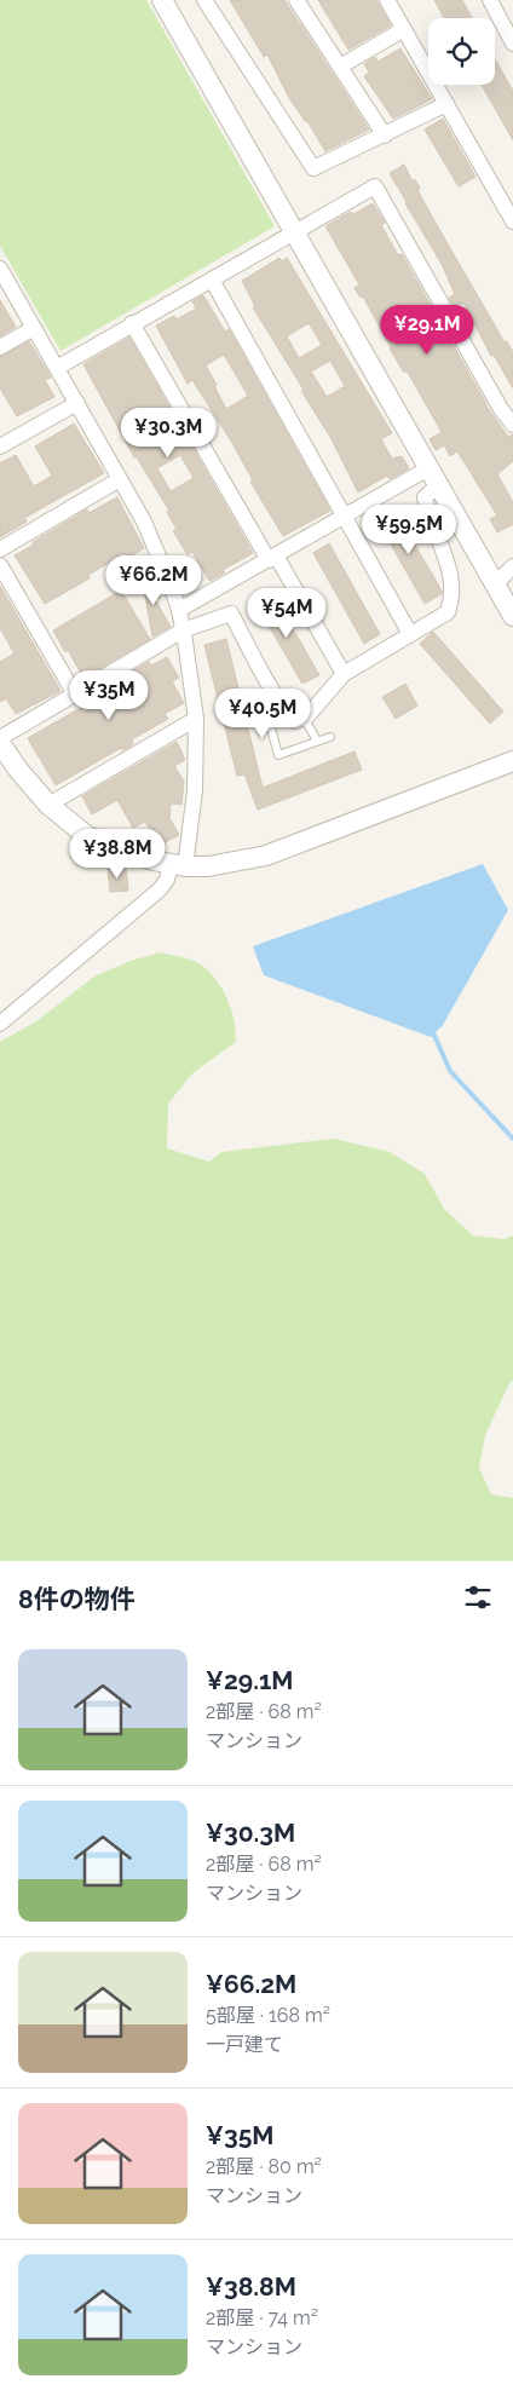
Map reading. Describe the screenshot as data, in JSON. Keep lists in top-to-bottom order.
{
  "page": {
    "price": [
      "¥29.1M",
      "¥30.3M",
      "¥59.5M",
      "¥66.2M",
      "¥54M",
      "¥35M",
      "¥40.5M",
      "¥38.8M"
    ],
    "heading": "8件の物件",
    "list": [
      {
        "name": "¥29.1M",
        "note": "2部屋 · 68 m² · マンション"
      },
      {
        "name": "¥30.3M",
        "note": "2部屋 · 68 m² · マンション"
      },
      {
        "name": "¥66.2M",
        "note": "5部屋 · 168 m² · 一戸建て"
      },
      {
        "name": "¥35M",
        "note": "2部屋 · 80 m² · マンション"
      },
      {
        "name": "¥38.8M",
        "note": "2部屋 · 74 m² · マンション"
      }
    ]
  }
}
